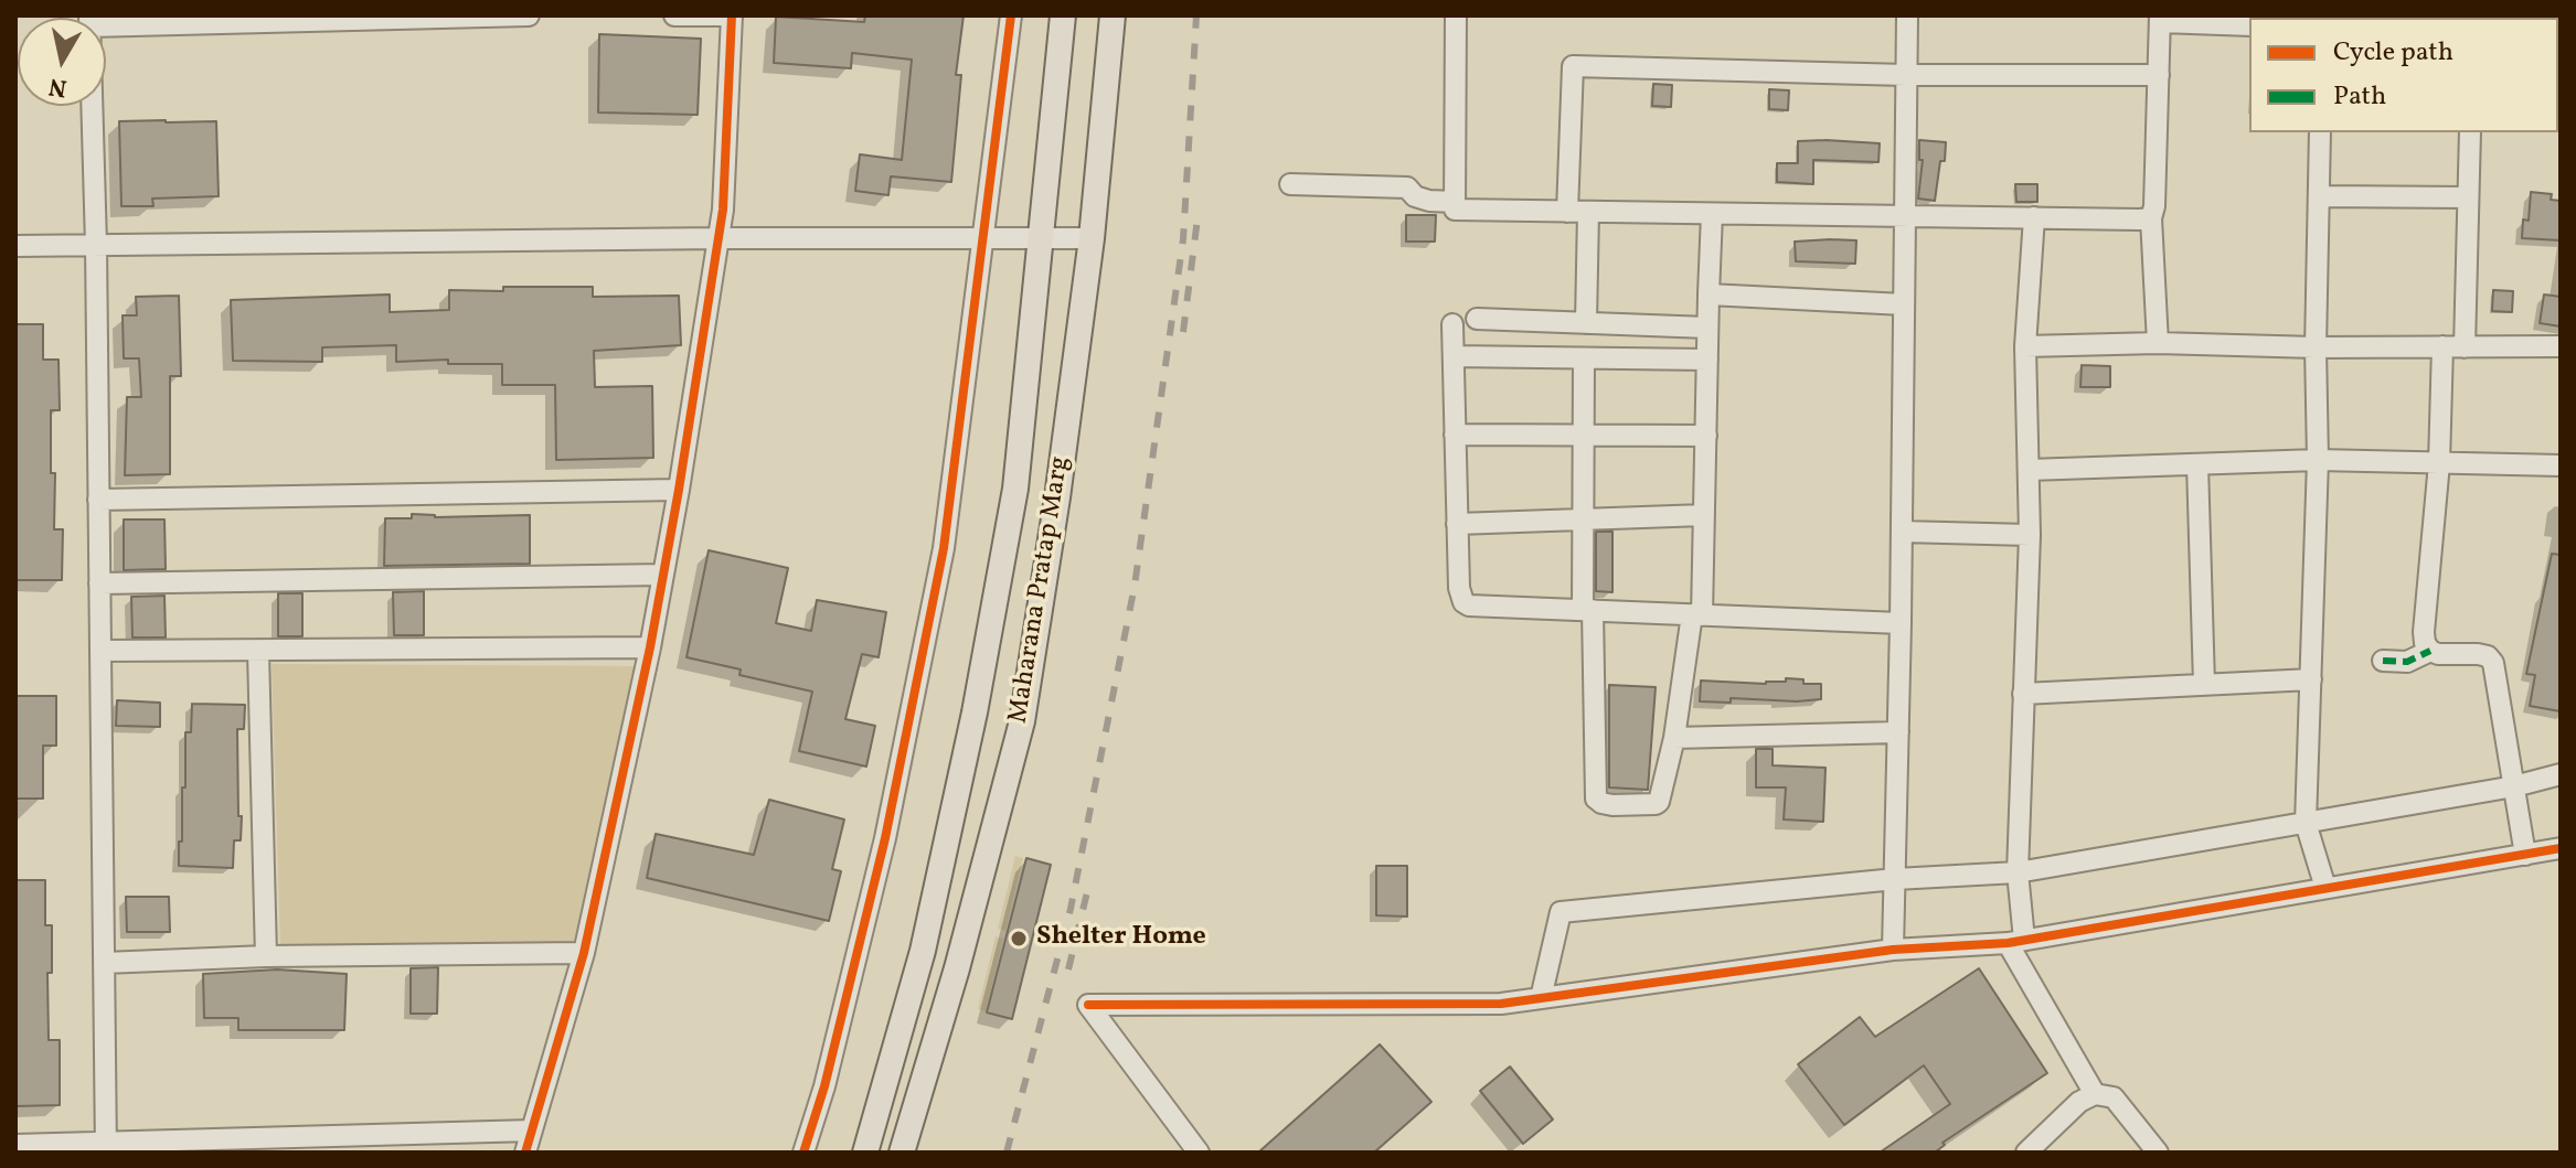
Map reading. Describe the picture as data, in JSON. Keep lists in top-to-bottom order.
{
  "streets": {
    "main road": ["Maharana Pratap Marg"]
  },
  "places": ["Shelter Home"],
  "legend": ["Cycle path", "Path"],
  "north": "bottom"
}
